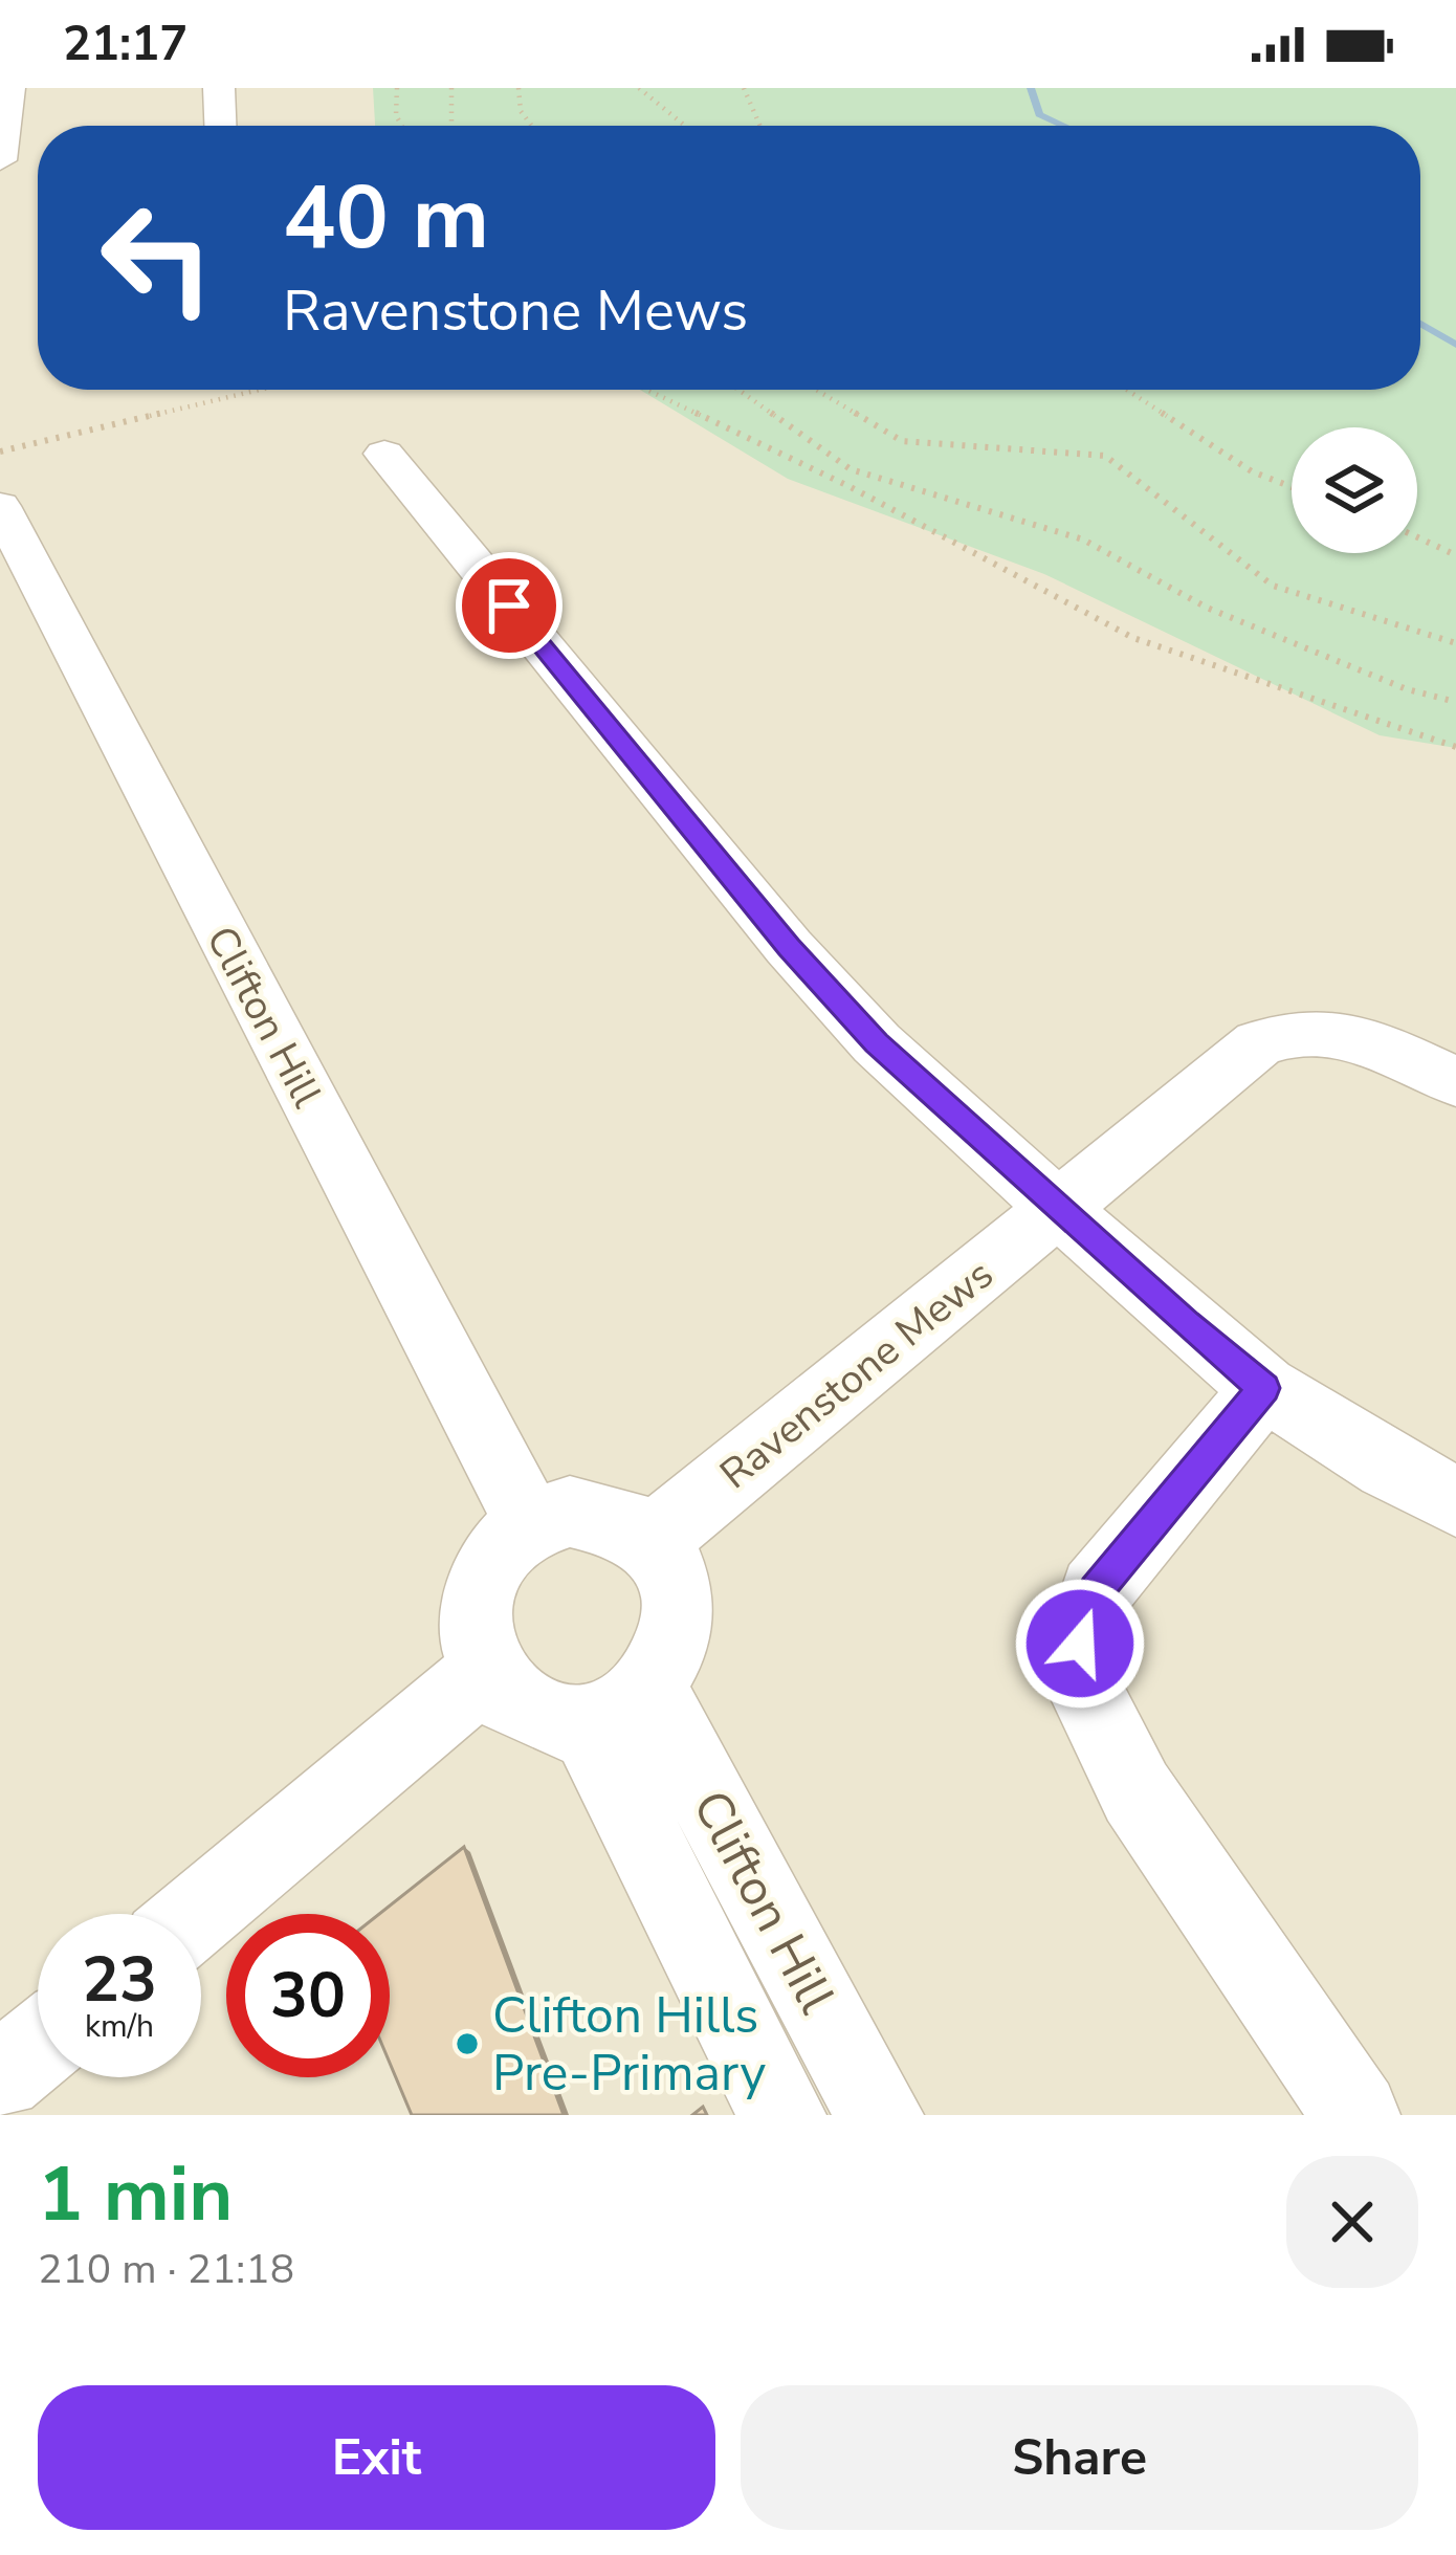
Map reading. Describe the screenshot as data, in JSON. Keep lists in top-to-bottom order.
{
  "streets": {
    "street": ["Clifton Hill", "Ravenstone Mews"]
  },
  "crossings": [
    ["Clifton Hill", "Ravenstone Mews"]
  ],
  "places": ["Clifton Hills Pre-Primary"],
  "page": {
    "status": "21:17",
    "turn": ["40 m", "Ravenstone Mews"],
    "speed": "23 km/h",
    "limit": "30",
    "heading": ["1 min", "210 m · 21:18"],
    "buttons": ["Exit", "Share"]
  }
}
